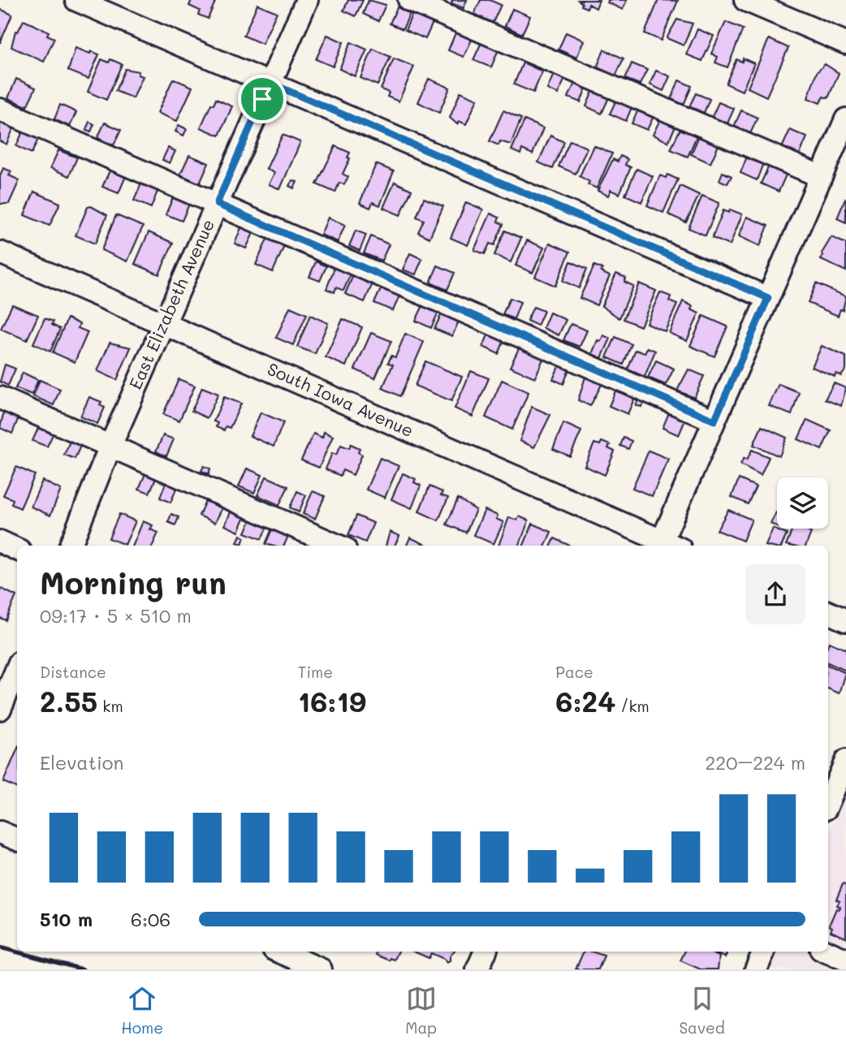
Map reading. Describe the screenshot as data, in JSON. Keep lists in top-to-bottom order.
{
  "streets": {
    "street": ["East Elizabeth Avenue", "South Iowa Avenue"]
  },
  "crossings": [
    ["East Elizabeth Avenue", "South Iowa Avenue"]
  ],
  "page": {
    "heading": ["Morning run", "09:17 · 5 × 510 m"],
    "stats": [
      ["Distance", "2.55 km"],
      ["Time", "16:19"],
      ["Pace", "6:24 /km"]
    ],
    "chart": ["Elevation", "220–224 m"],
    "list": [
      {
        "name": "510 m",
        "note": "6:06"
      }
    ],
    "tabs": ["Home", "Map", "Saved"]
  }
}
